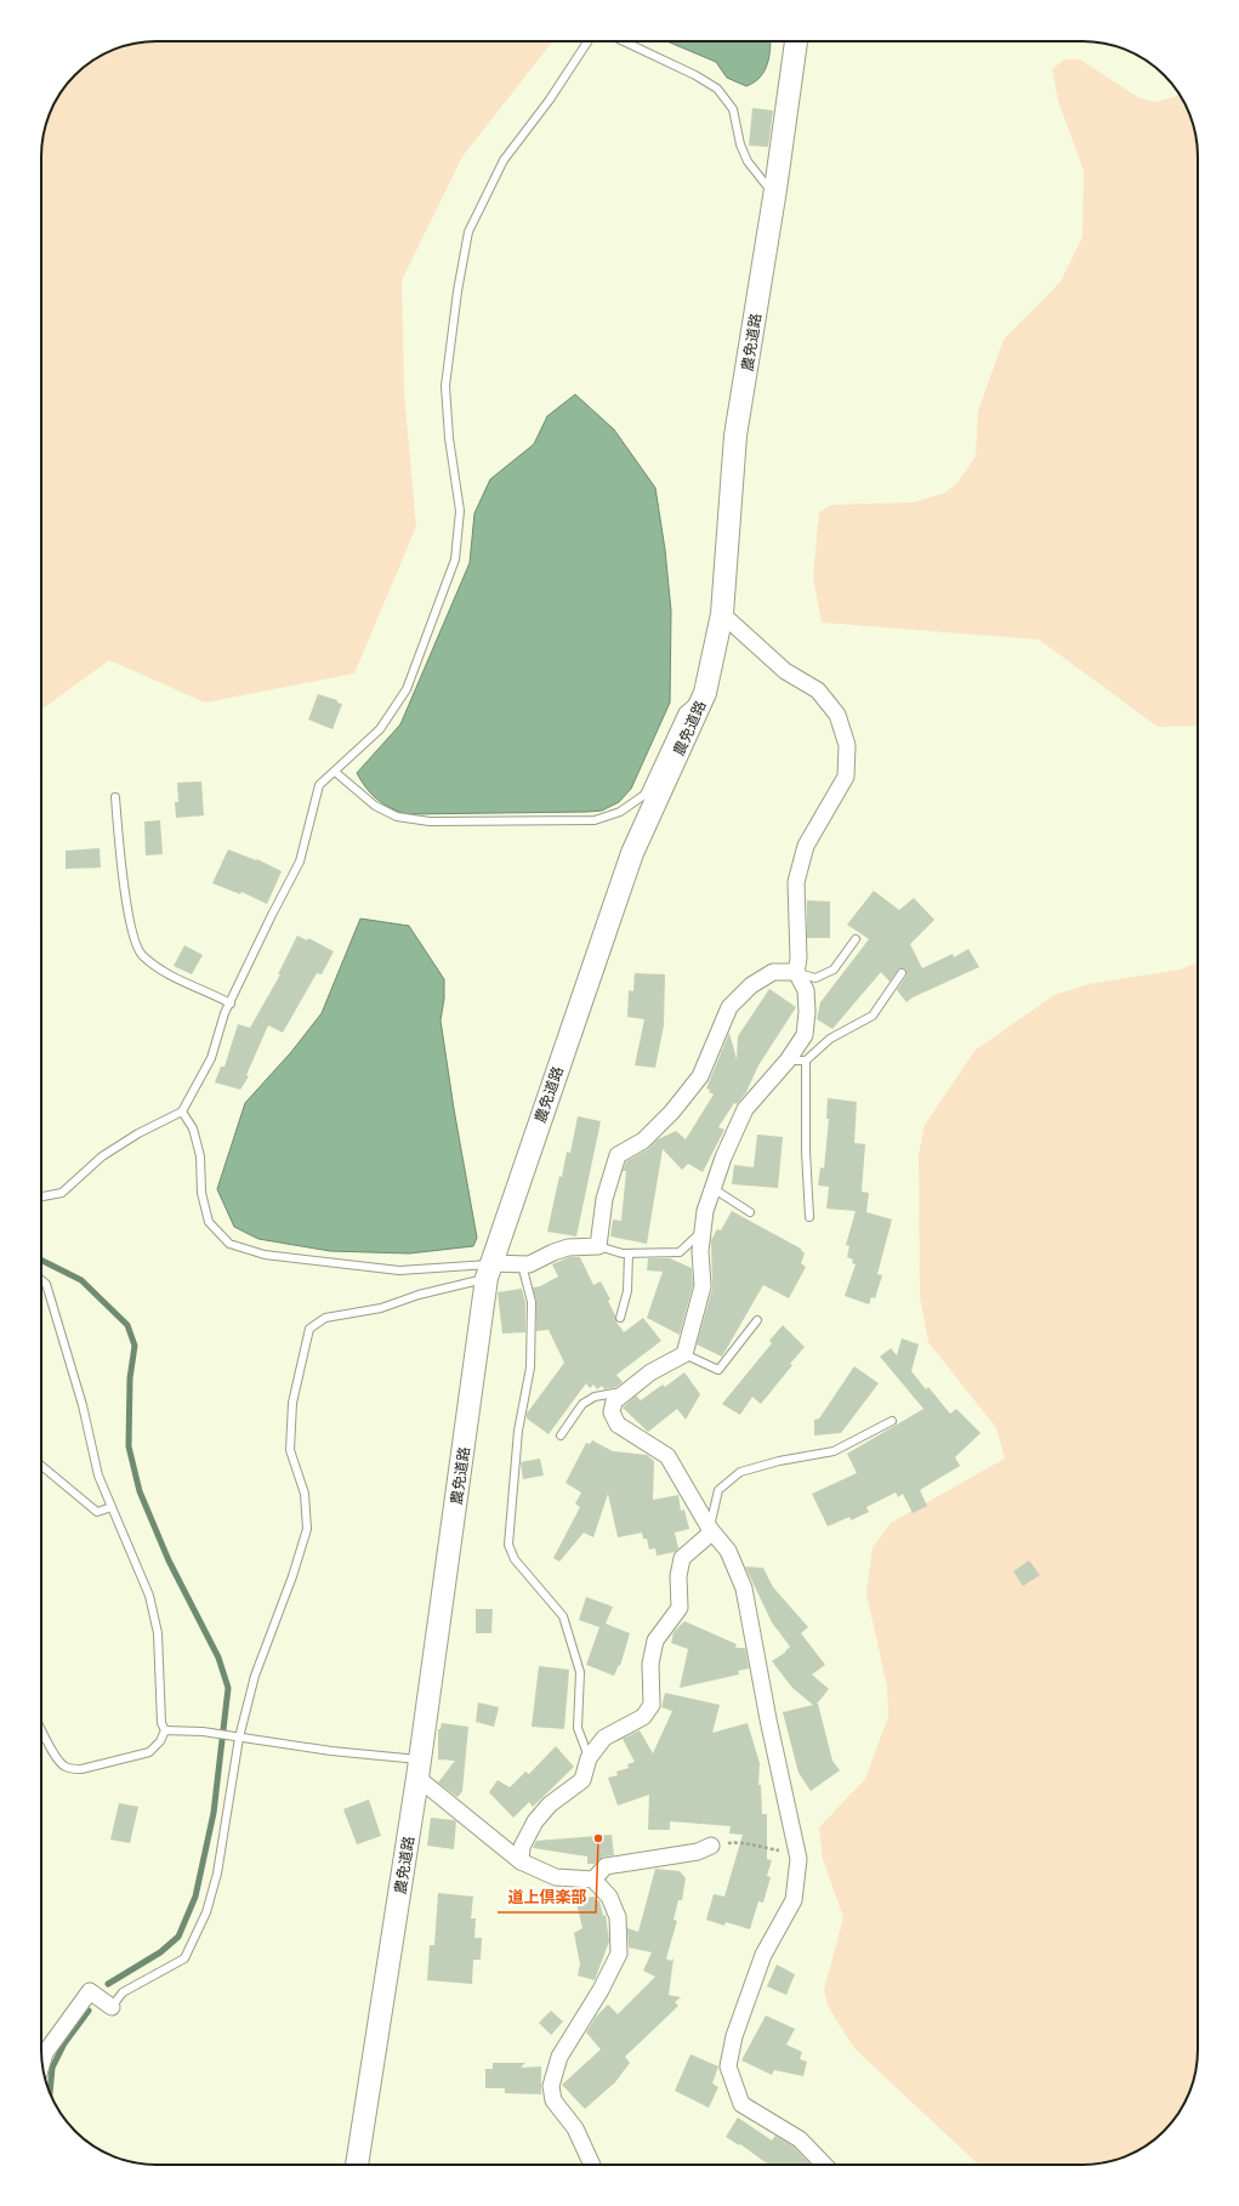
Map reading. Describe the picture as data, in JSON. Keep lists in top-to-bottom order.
{
  "streets": {
    "street": ["農免道路"]
  },
  "places": ["道上倶楽部"]
}
